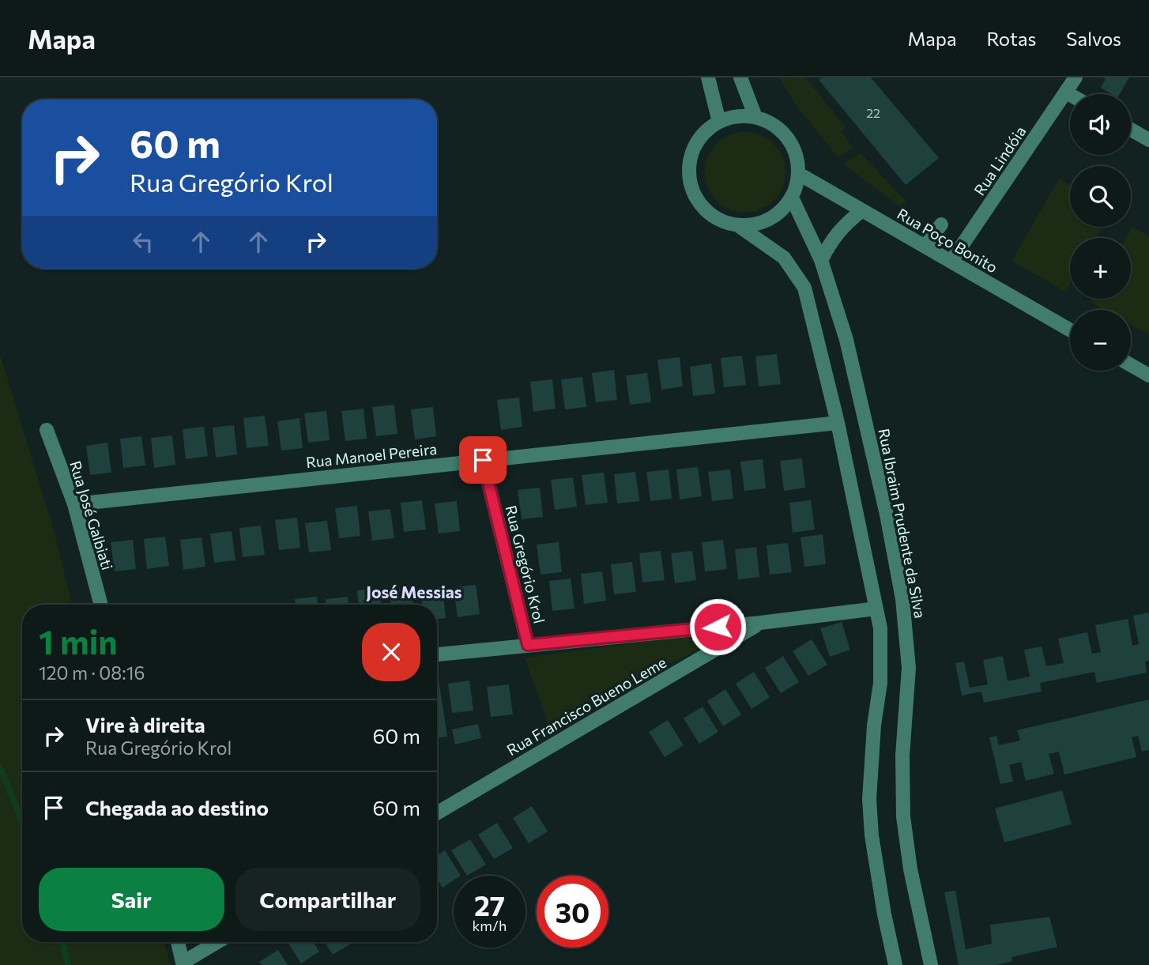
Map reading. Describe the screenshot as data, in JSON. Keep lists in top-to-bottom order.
{
  "streets": {
    "street": [
      "Rua Lindóia",
      "Rua Poço Bonito",
      "Rua Manoel Pereira",
      "Rua José Galbiati",
      "Rua Ibraim Prudente da Silva",
      "Rua Gregório Krol",
      "Rua Francisco Bueno Leme"
    ]
  },
  "crossings": [
    ["Rua Lindóia", "Rua Poço Bonito"],
    ["Rua Poço Bonito", "Rua Ibraim Prudente da Silva"],
    ["Rua Manoel Pereira", "Rua José Galbiati"],
    ["Rua Manoel Pereira", "Rua Gregório Krol"]
  ],
  "districts": ["José Messias"],
  "house_numbers": ["22"],
  "page": {
    "header": "Mapa",
    "nav": ["Mapa", "Rotas", "Salvos"],
    "map_buttons": ["+", "−"],
    "turn": ["60 m", "Rua Gregório Krol"],
    "heading": ["1 min", "120 m · 08:16"],
    "list": [
      {
        "name": "Vire à direita",
        "note": "Rua Gregório Krol",
        "value": "60 m"
      },
      {
        "name": "Chegada ao destino",
        "value": "60 m"
      }
    ],
    "buttons": ["Sair", "Compartilhar"],
    "speed": "27 km/h",
    "limit": "30"
  }
}
